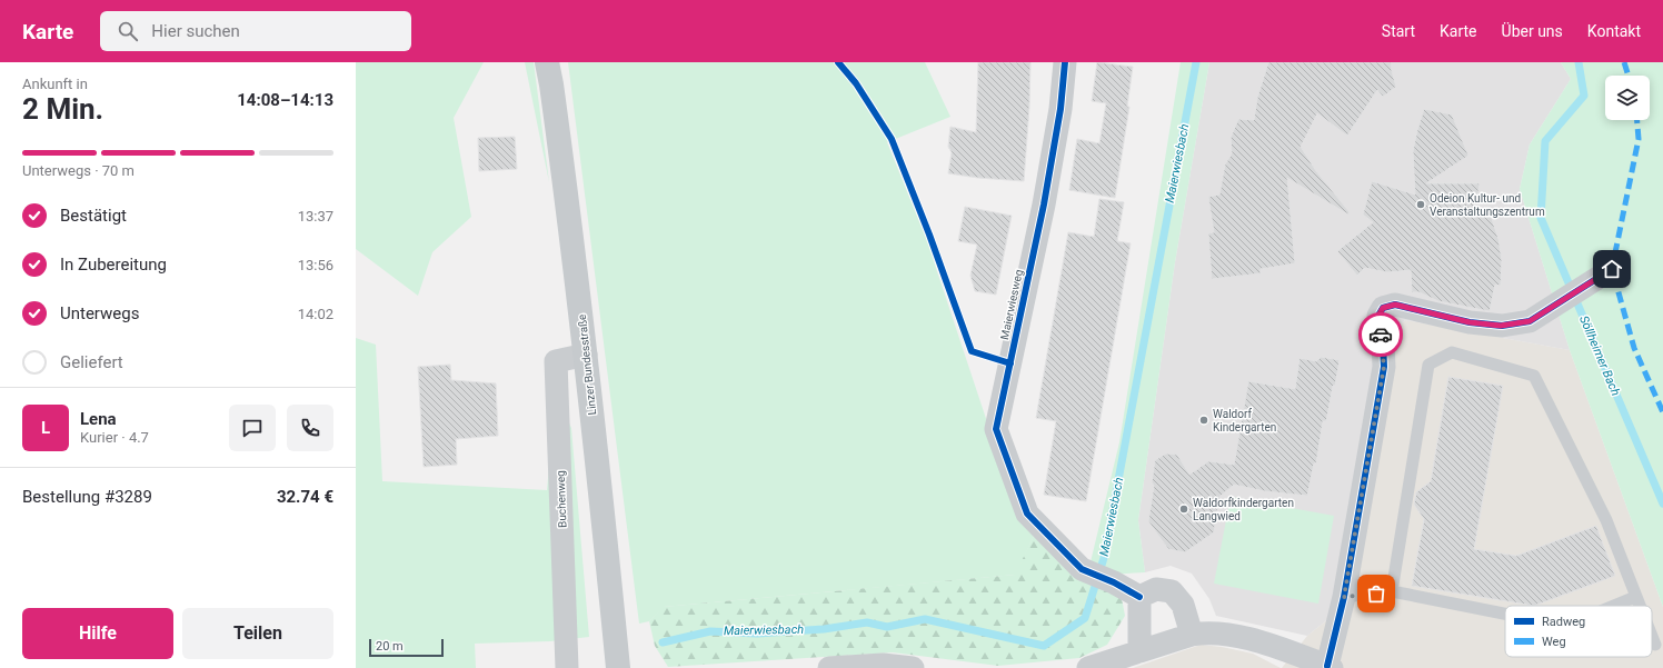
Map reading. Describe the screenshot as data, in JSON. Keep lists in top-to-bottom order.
{
  "streets": {
    "main road": ["Linzer Bundesstraße"],
    "street": ["Maierwiesweg", "Buchenweg"]
  },
  "crossings": [
    ["Linzer Bundesstraße", "Buchenweg"]
  ],
  "water": ["Maierwiesbach", "Söllheimer Bach"],
  "places": ["Odeion Kultur- und Veranstaltungszentrum", "Waldorf Kindergarten", "Waldorfkindergarten Langwied"],
  "legend": ["Radweg", "Weg"],
  "scale_bar": "20 m",
  "page": {
    "header": "Karte",
    "search": "Hier suchen",
    "nav": [
      "Start",
      "Karte",
      "Über uns",
      "Kontakt"
    ],
    "heading": ["2 Min.", "Ankunft in", "14:08–14:13"],
    "panel": [
      "Lena",
      "Kurier · 4.7",
      "Bestellung #3289",
      "32.74 €"
    ],
    "bar": "Unterwegs · 70 m",
    "list": [
      ["Bestätigt", "13:37"],
      ["In Zubereitung", "13:56"],
      ["Unterwegs", "14:02"],
      "Geliefert"
    ],
    "round": "L",
    "buttons": ["Hilfe", "Teilen"],
    "scale": "20 m"
  }
}
